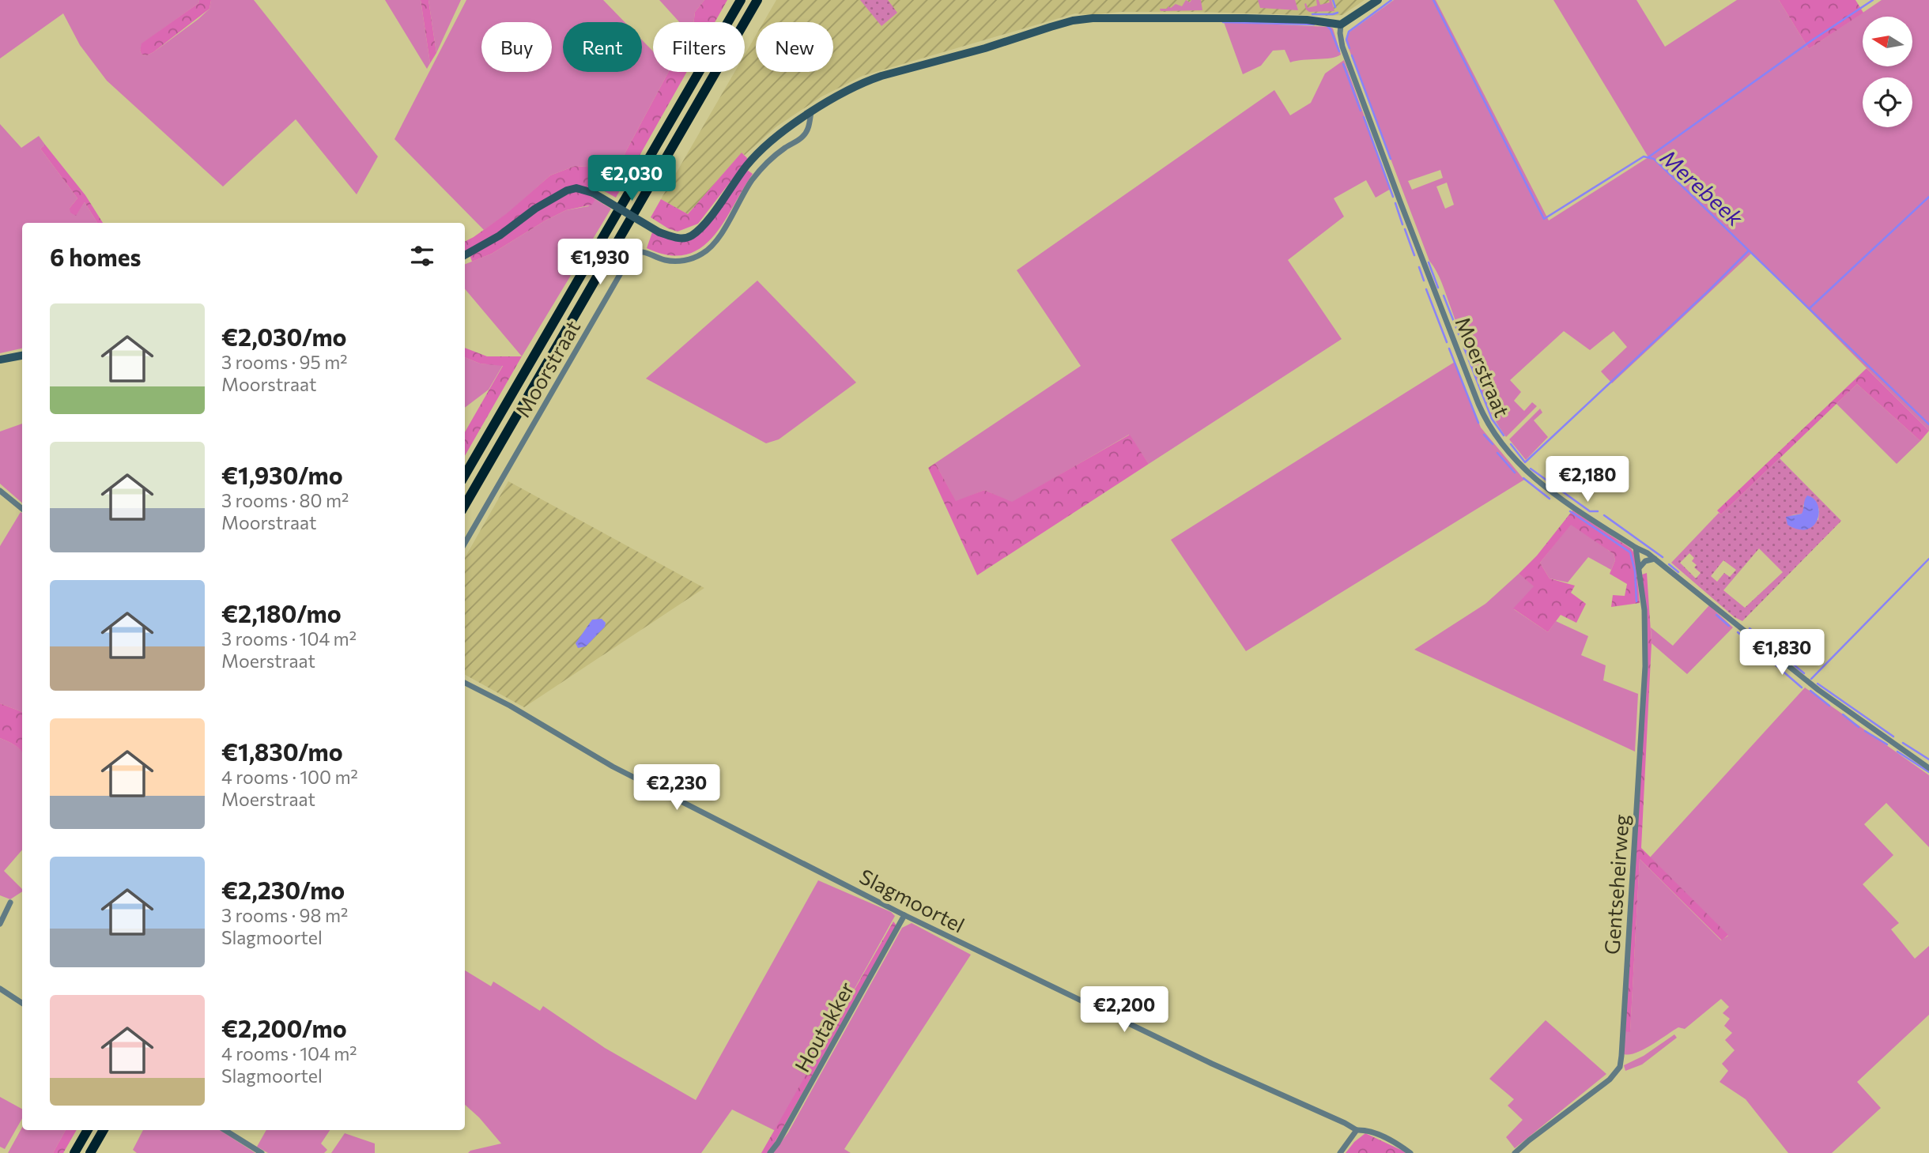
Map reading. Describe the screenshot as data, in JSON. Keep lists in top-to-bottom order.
{
  "streets": {
    "street": [
      "Moerstraat",
      "Moorstraat",
      "Gentseheirweg",
      "Slagmoortel",
      "Houtakker"
    ]
  },
  "crossings": [
    ["Moerstraat", "Gentseheirweg"],
    ["Slagmoortel", "Houtakker"]
  ],
  "water": ["Merebeek"],
  "north": "left",
  "page": {
    "chip": [
      "Buy",
      "Rent",
      "Filters",
      "New"
    ],
    "price": [
      "€2,030",
      "€1,930",
      "€2,180",
      "€1,830",
      "€2,230",
      "€2,200"
    ],
    "heading": "6 homes",
    "list": [
      {
        "name": "€2,030/mo",
        "note": "3 rooms · 95 m² · Moorstraat"
      },
      {
        "name": "€1,930/mo",
        "note": "3 rooms · 80 m² · Moorstraat"
      },
      {
        "name": "€2,180/mo",
        "note": "3 rooms · 104 m² · Moerstraat"
      },
      {
        "name": "€1,830/mo",
        "note": "4 rooms · 100 m² · Moerstraat"
      },
      {
        "name": "€2,230/mo",
        "note": "3 rooms · 98 m² · Slagmoortel"
      },
      {
        "name": "€2,200/mo",
        "note": "4 rooms · 104 m² · Slagmoortel"
      }
    ]
  }
}
